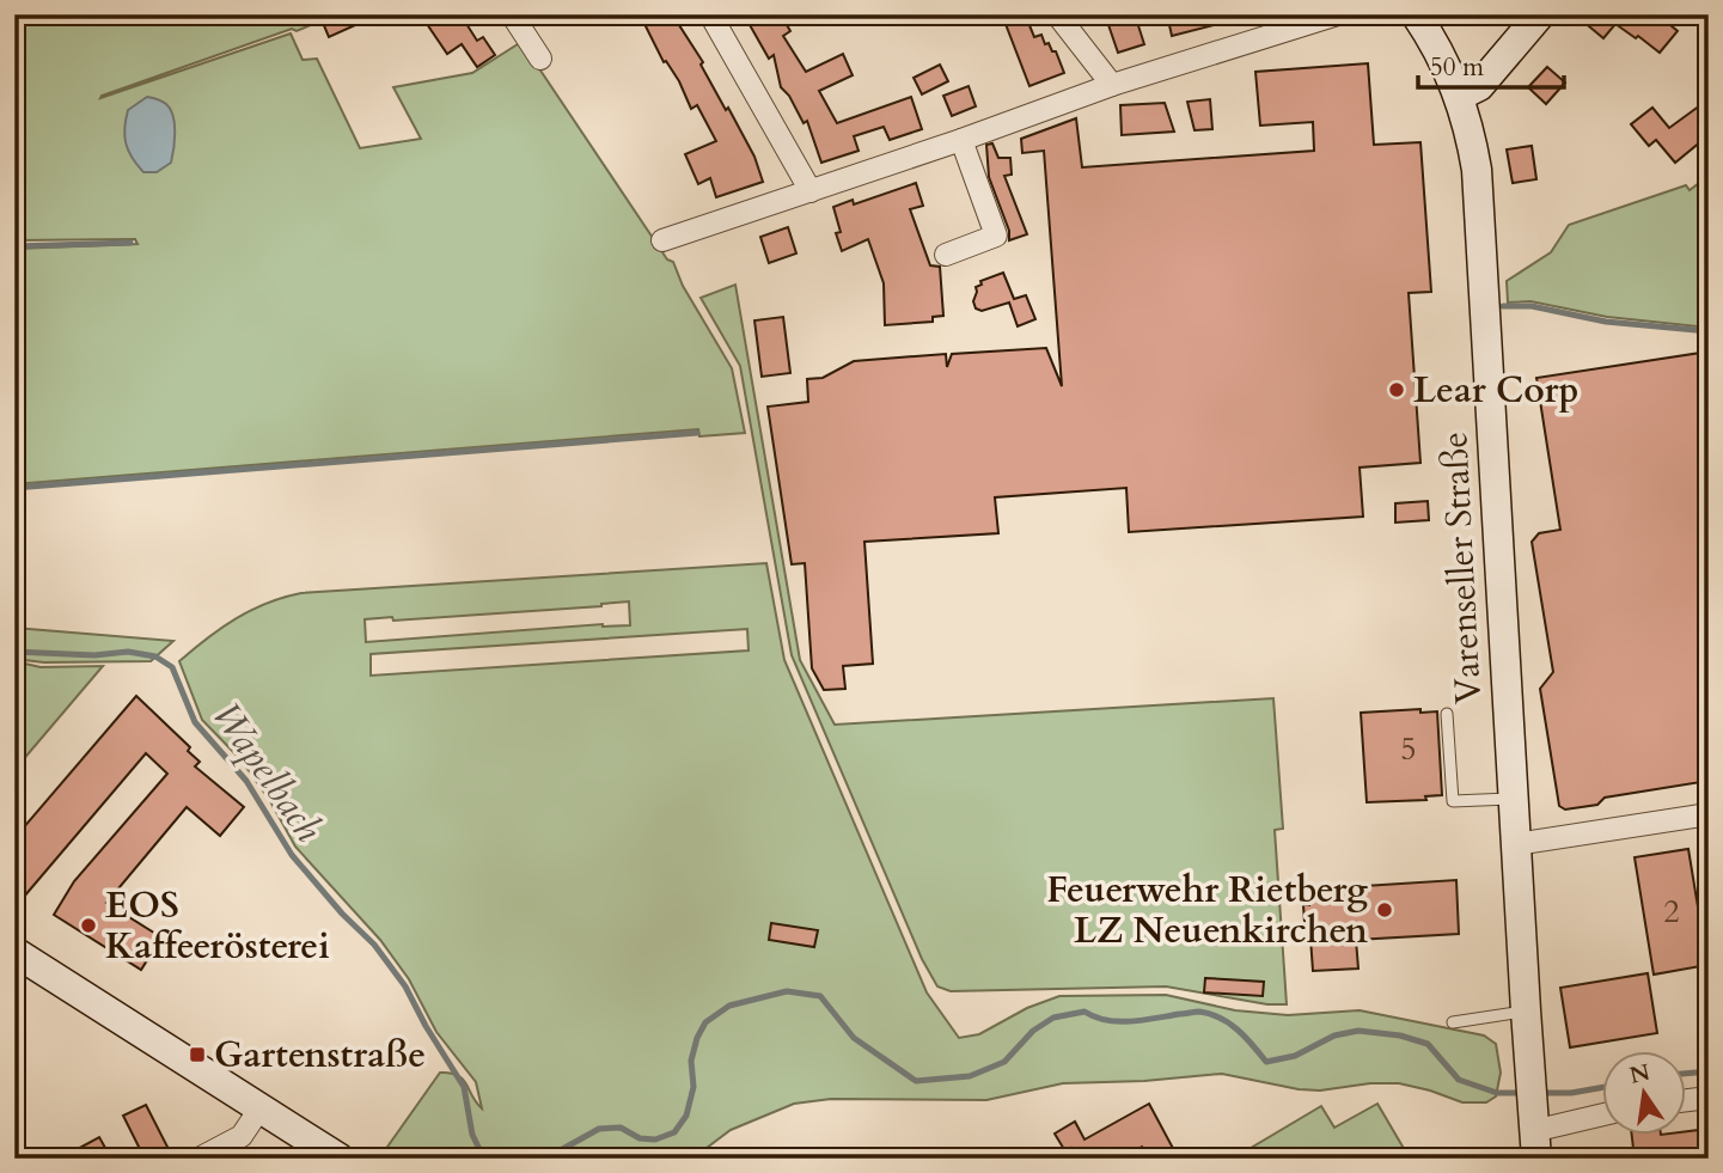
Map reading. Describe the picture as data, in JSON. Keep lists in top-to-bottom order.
{
  "streets": {
    "main road": ["Varenseller Straße"]
  },
  "water": ["Wapelbach"],
  "places": {
    "other": ["Lear Corp", "Feuerwehr Rietberg LZ Neuenkirchen", "EOS Kaffeerösterei"],
    "transit": ["Gartenstraße"]
  },
  "house_numbers": ["5", "2"],
  "scale_bar": "50 m",
  "north": "top"
}
